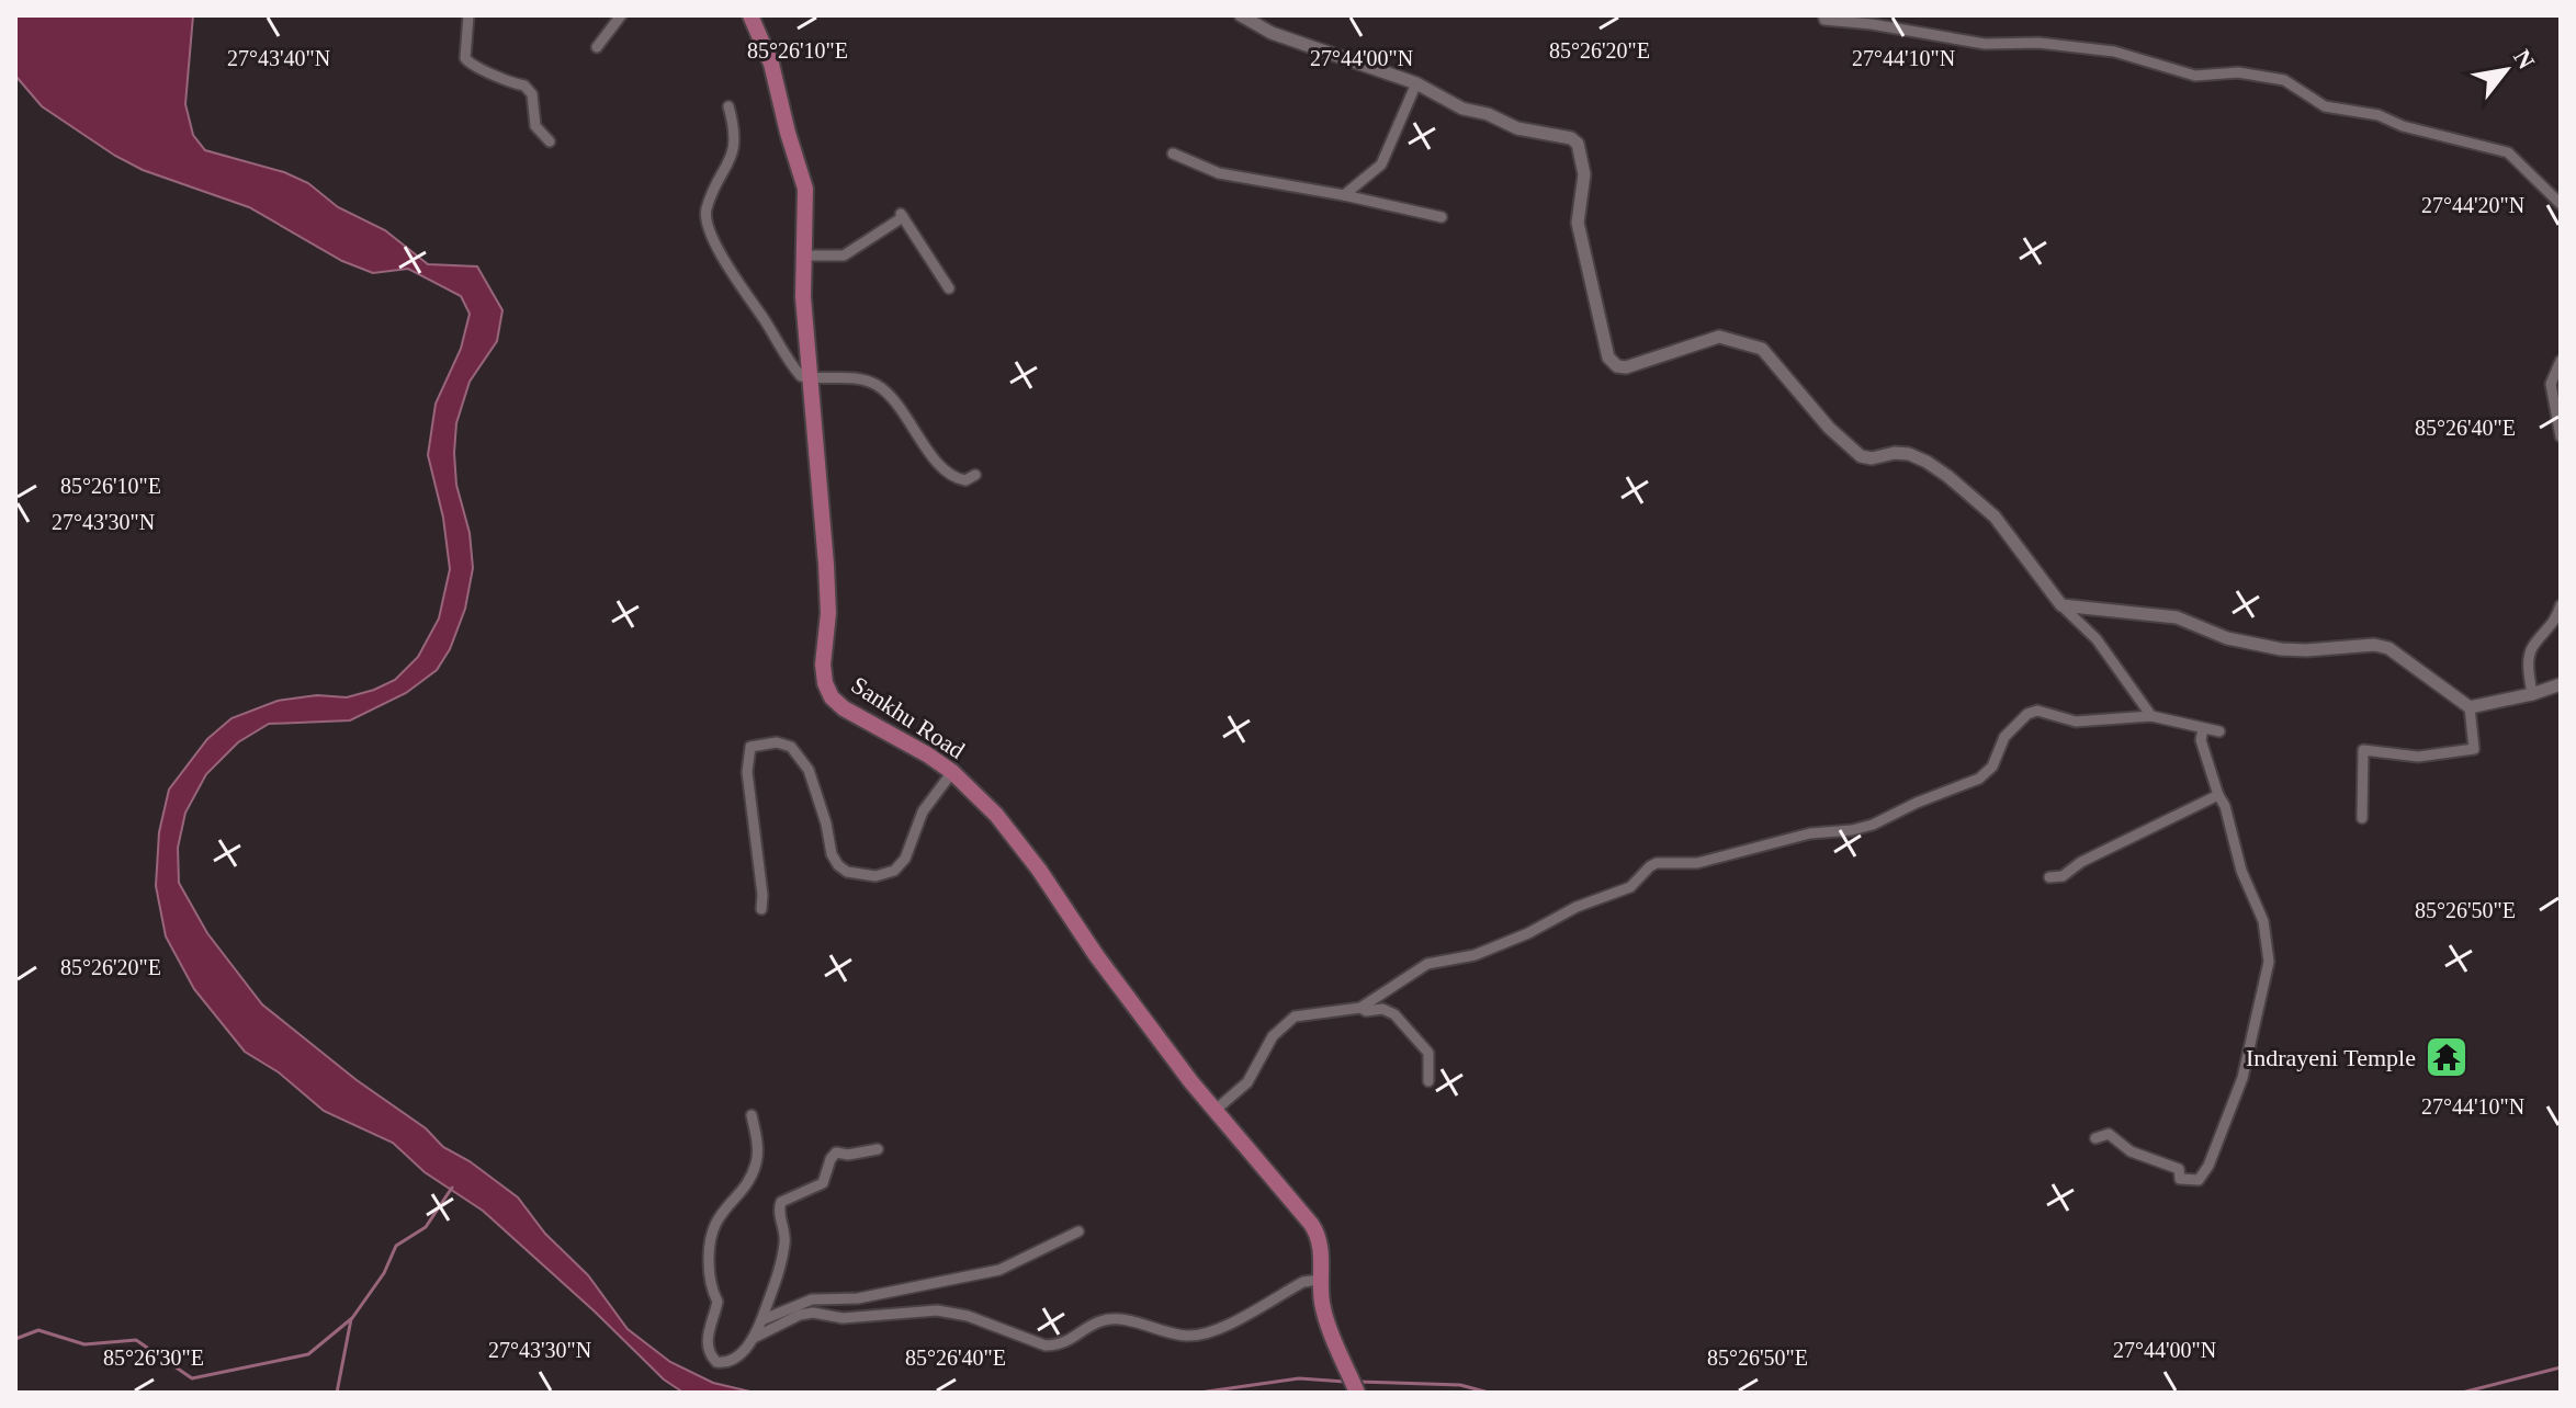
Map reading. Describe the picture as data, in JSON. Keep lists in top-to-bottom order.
{
  "streets": {
    "main road": ["Sankhu Road"]
  },
  "places": {
    "temple": ["Indrayeni Temple"]
  },
  "north": "top right",
  "coordinates": [
    "85°26'10\"E",
    "85°26'20\"E",
    "27°43'40\"N",
    "27°44'00\"N",
    "27°44'10\"N",
    "27°44'20\"N",
    "85°26'40\"E",
    "27°43'30\"N",
    "85°26'50\"E",
    "85°26'30\"E"
  ]
}
